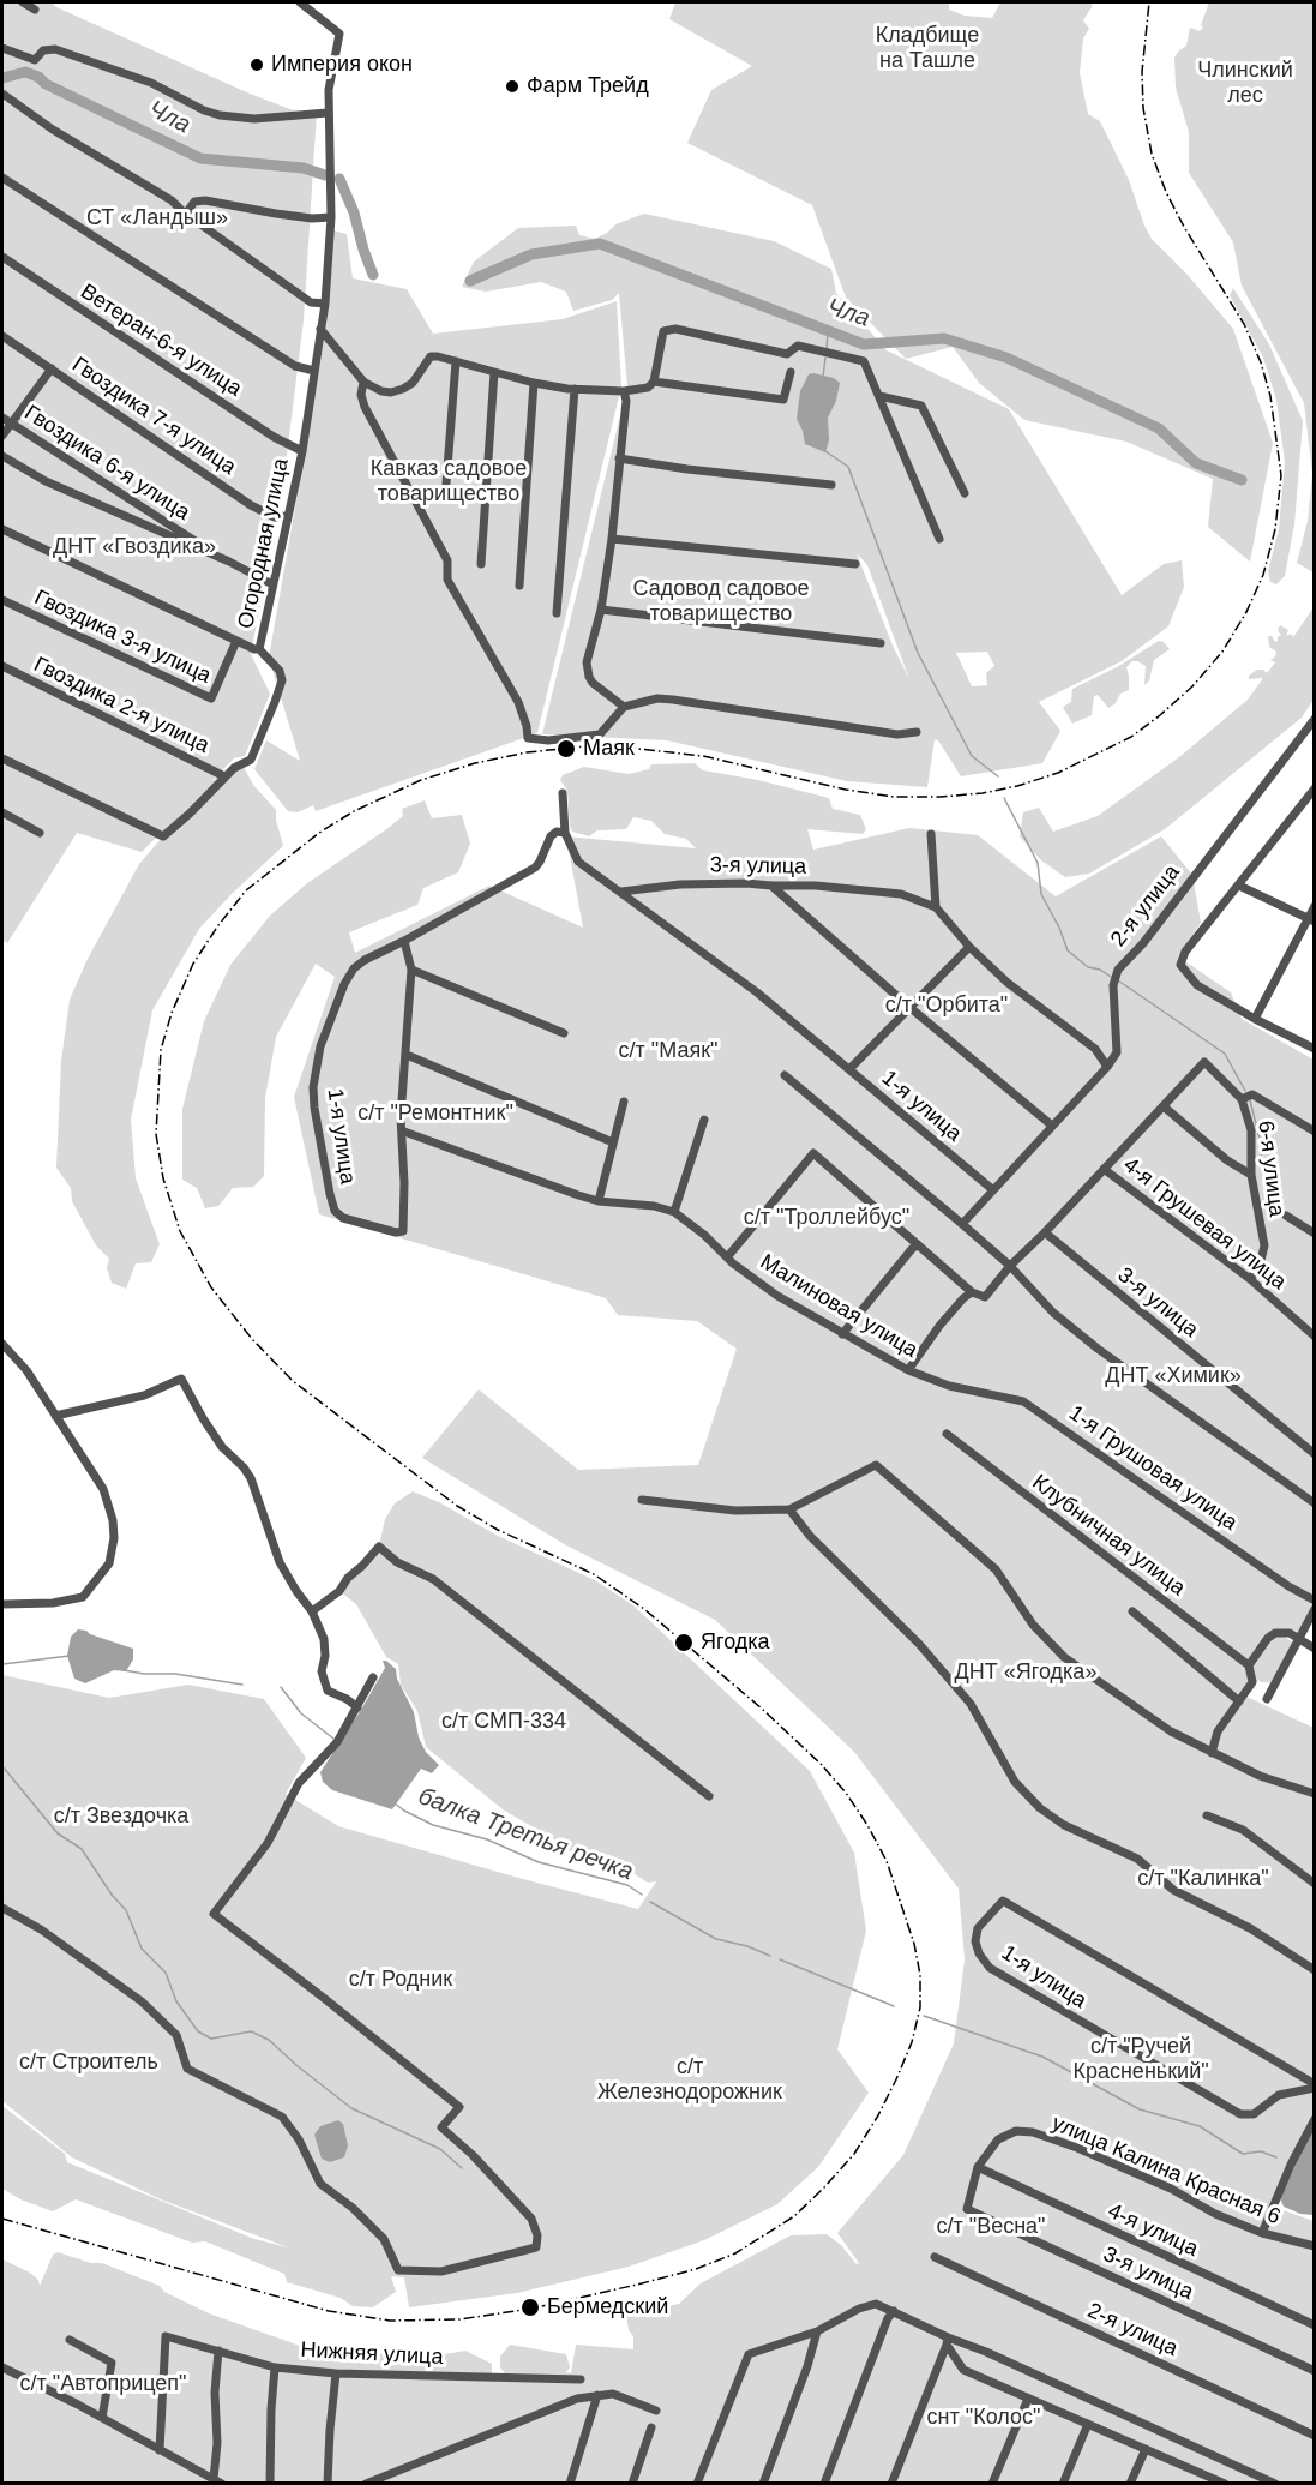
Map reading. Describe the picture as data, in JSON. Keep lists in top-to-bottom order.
{
  "streets": {
    "street": [
      "Ветеран-6-я улица",
      "Гвоздика 7-я улица",
      "Гвоздика 6-я улица",
      "Огородная улица",
      "Гвоздика 3-я улица",
      "Гвоздика 2-я улица",
      "3-я улица",
      "2-я улица",
      "1-я улица",
      "6-я улица",
      "4-я Грушевая улица",
      "Малиновая улица",
      "1-я Грушовая улица",
      "Клубничная улица",
      "улица Калина Красная 6",
      "4-я улица",
      "Нижняя улица"
    ]
  },
  "crossings": [
    ["Ветеран-6-я улица", "Огородная улица"],
    ["Гвоздика 7-я улица", "Огородная улица"],
    ["Огородная улица", "Гвоздика 2-я улица"],
    ["3-я улица", "2-я улица"],
    ["3-я улица", "1-я улица"],
    ["3-я улица", "улица Калина Красная 6"],
    ["3-я улица", "4-я улица"],
    ["2-я улица", "1-я улица"],
    ["1-я улица", "Малиновая улица"],
    ["6-я улица", "4-я Грушевая улица"],
    ["Малиновая улица", "1-я Грушовая улица"],
    ["улица Калина Красная 6", "4-я улица"]
  ],
  "water": ["Чла", "балка Третья речка"],
  "parks": [
    "Кладбище на Ташле",
    "Члинский лес",
    "СТ «Ландыш»",
    "Кавказ садовое товарищество",
    "ДНТ «Гвоздика»",
    "Садовод садовое товарищество",
    "с/т \"Орбита\"",
    "с/т \"Маяк\"",
    "с/т \"Ремонтник\"",
    "с/т \"Троллейбус\"",
    "ДНТ «Химик»",
    "ДНТ «Ягодка»",
    "с/т СМП-334",
    "с/т Звездочка",
    "с/т \"Калинка\"",
    "с/т Родник",
    "с/т \"Ручей Красненький\"",
    "с/т Строитель",
    "с/т Железнодорожник",
    "с/т \"Весна\"",
    "с/т \"Автоприцеп\"",
    "снт \"Колос\""
  ],
  "places": [
    "Империя окон",
    "Фарм Трейд",
    "Маяк",
    "Ягодка",
    "Бермедский"
  ]
}
